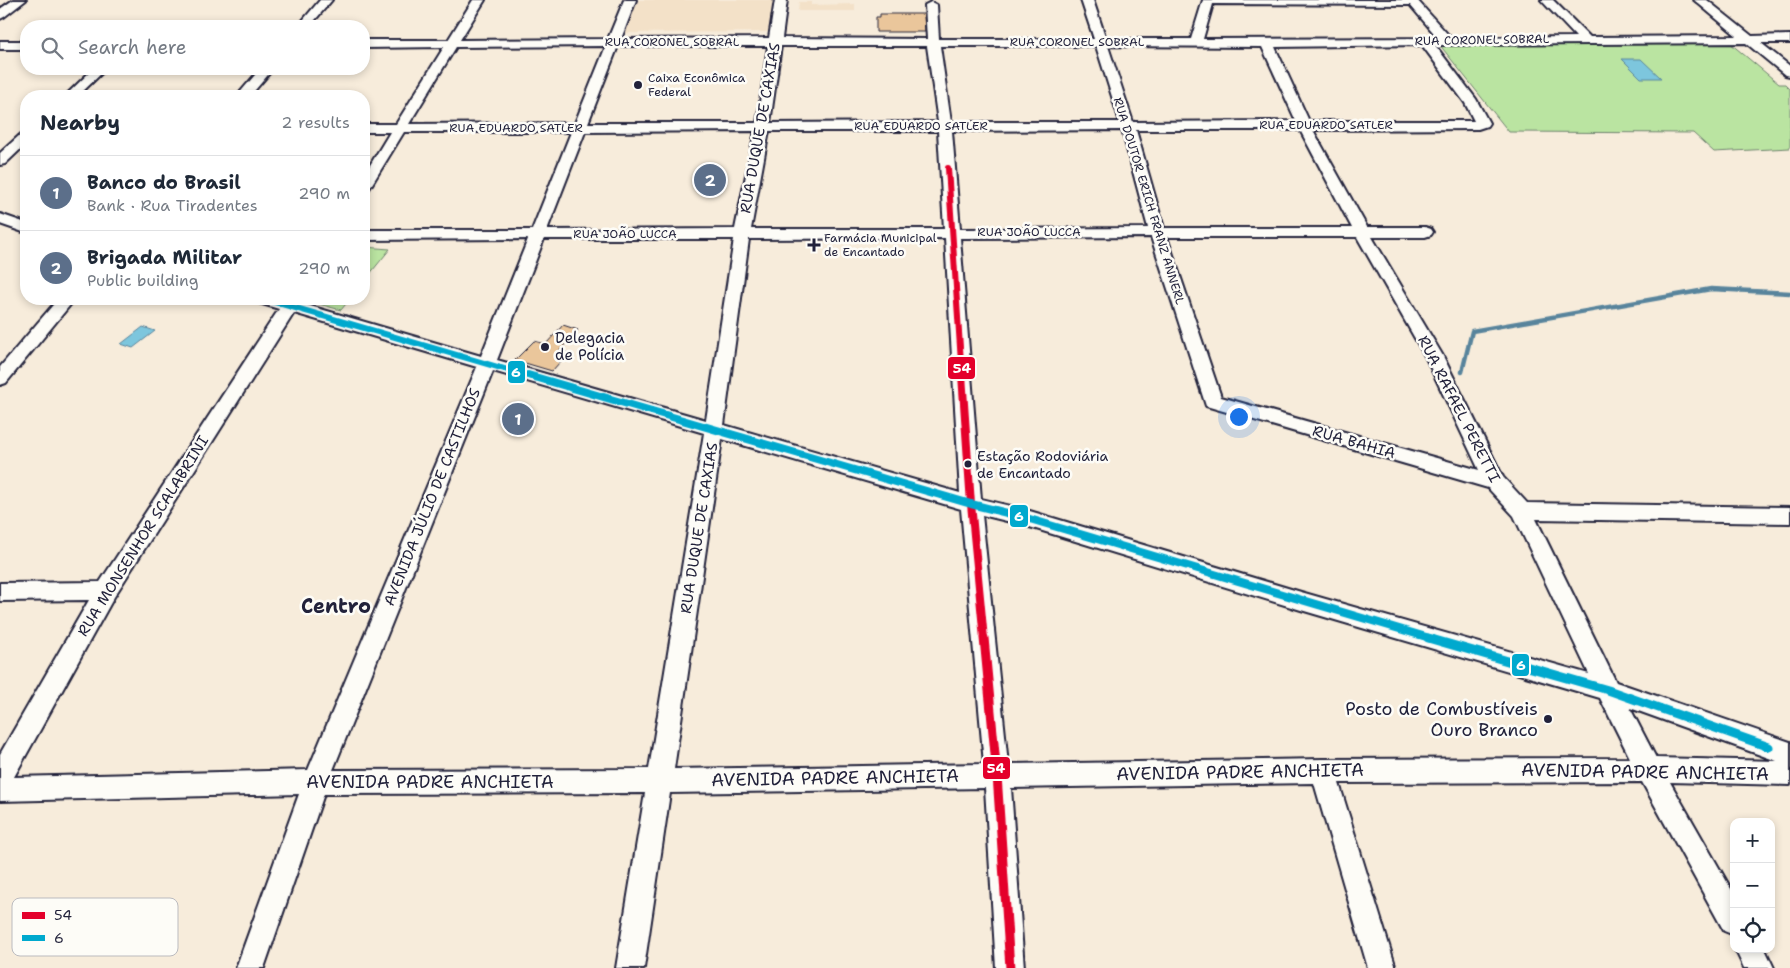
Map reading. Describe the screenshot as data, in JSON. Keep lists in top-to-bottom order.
{
  "streets": {
    "street": [
      "RUA CORONEL SOBRAL",
      "RUA EDUARDO SATLER",
      "RUA DUQUE DE CAXIAS",
      "RUA DOUTOR ERICH FRANZ ANNERL",
      "RUA JOÃO LUCCA",
      "RUA RAFAEL PERETTI",
      "RUA BAHIA",
      "AVENIDA JÚLIO DE CASTILHOS",
      "RUA MONSENHOR SCALABRINI",
      "AVENIDA PADRE ANCHIETA"
    ]
  },
  "crossings": [
    ["RUA CORONEL SOBRAL", "RUA EDUARDO SATLER"],
    ["RUA CORONEL SOBRAL", "RUA DUQUE DE CAXIAS"],
    ["RUA CORONEL SOBRAL", "RUA DOUTOR ERICH FRANZ ANNERL"],
    ["RUA CORONEL SOBRAL", "AVENIDA JÚLIO DE CASTILHOS"],
    ["RUA EDUARDO SATLER", "RUA DUQUE DE CAXIAS"],
    ["RUA EDUARDO SATLER", "RUA DOUTOR ERICH FRANZ ANNERL"],
    ["RUA EDUARDO SATLER", "RUA RAFAEL PERETTI"],
    ["RUA EDUARDO SATLER", "AVENIDA JÚLIO DE CASTILHOS"],
    ["RUA DUQUE DE CAXIAS", "RUA JOÃO LUCCA"],
    ["RUA DUQUE DE CAXIAS", "AVENIDA PADRE ANCHIETA"],
    ["RUA DOUTOR ERICH FRANZ ANNERL", "RUA JOÃO LUCCA"],
    ["RUA DOUTOR ERICH FRANZ ANNERL", "RUA BAHIA"],
    ["RUA JOÃO LUCCA", "RUA RAFAEL PERETTI"],
    ["RUA JOÃO LUCCA", "AVENIDA JÚLIO DE CASTILHOS"],
    ["RUA RAFAEL PERETTI", "RUA BAHIA"],
    ["RUA RAFAEL PERETTI", "AVENIDA PADRE ANCHIETA"],
    ["AVENIDA JÚLIO DE CASTILHOS", "AVENIDA PADRE ANCHIETA"]
  ],
  "districts": ["Centro"],
  "places": {
    "other": [
      "Caixa Econômica Federal",
      "Delegacia de Polícia",
      "Estação Rodoviária de Encantado",
      "Posto de Combustíveis Ouro Branco"
    ],
    "health": ["Farmácia Municipal de Encantado"]
  },
  "lines": ["transit line 54", "transit line 6"],
  "legend": ["54", "6"],
  "page": {
    "search": "Search here",
    "heading": ["Nearby", "2 results"],
    "list": [
      {
        "mark": "1",
        "name": "Banco do Brasil",
        "note": "Bank · Rua Tiradentes",
        "value": "290 m"
      },
      {
        "mark": "2",
        "name": "Brigada Militar",
        "note": "Public building",
        "value": "290 m"
      }
    ],
    "pins": ["2", "1"],
    "map_buttons": ["+", "−"]
  }
}
